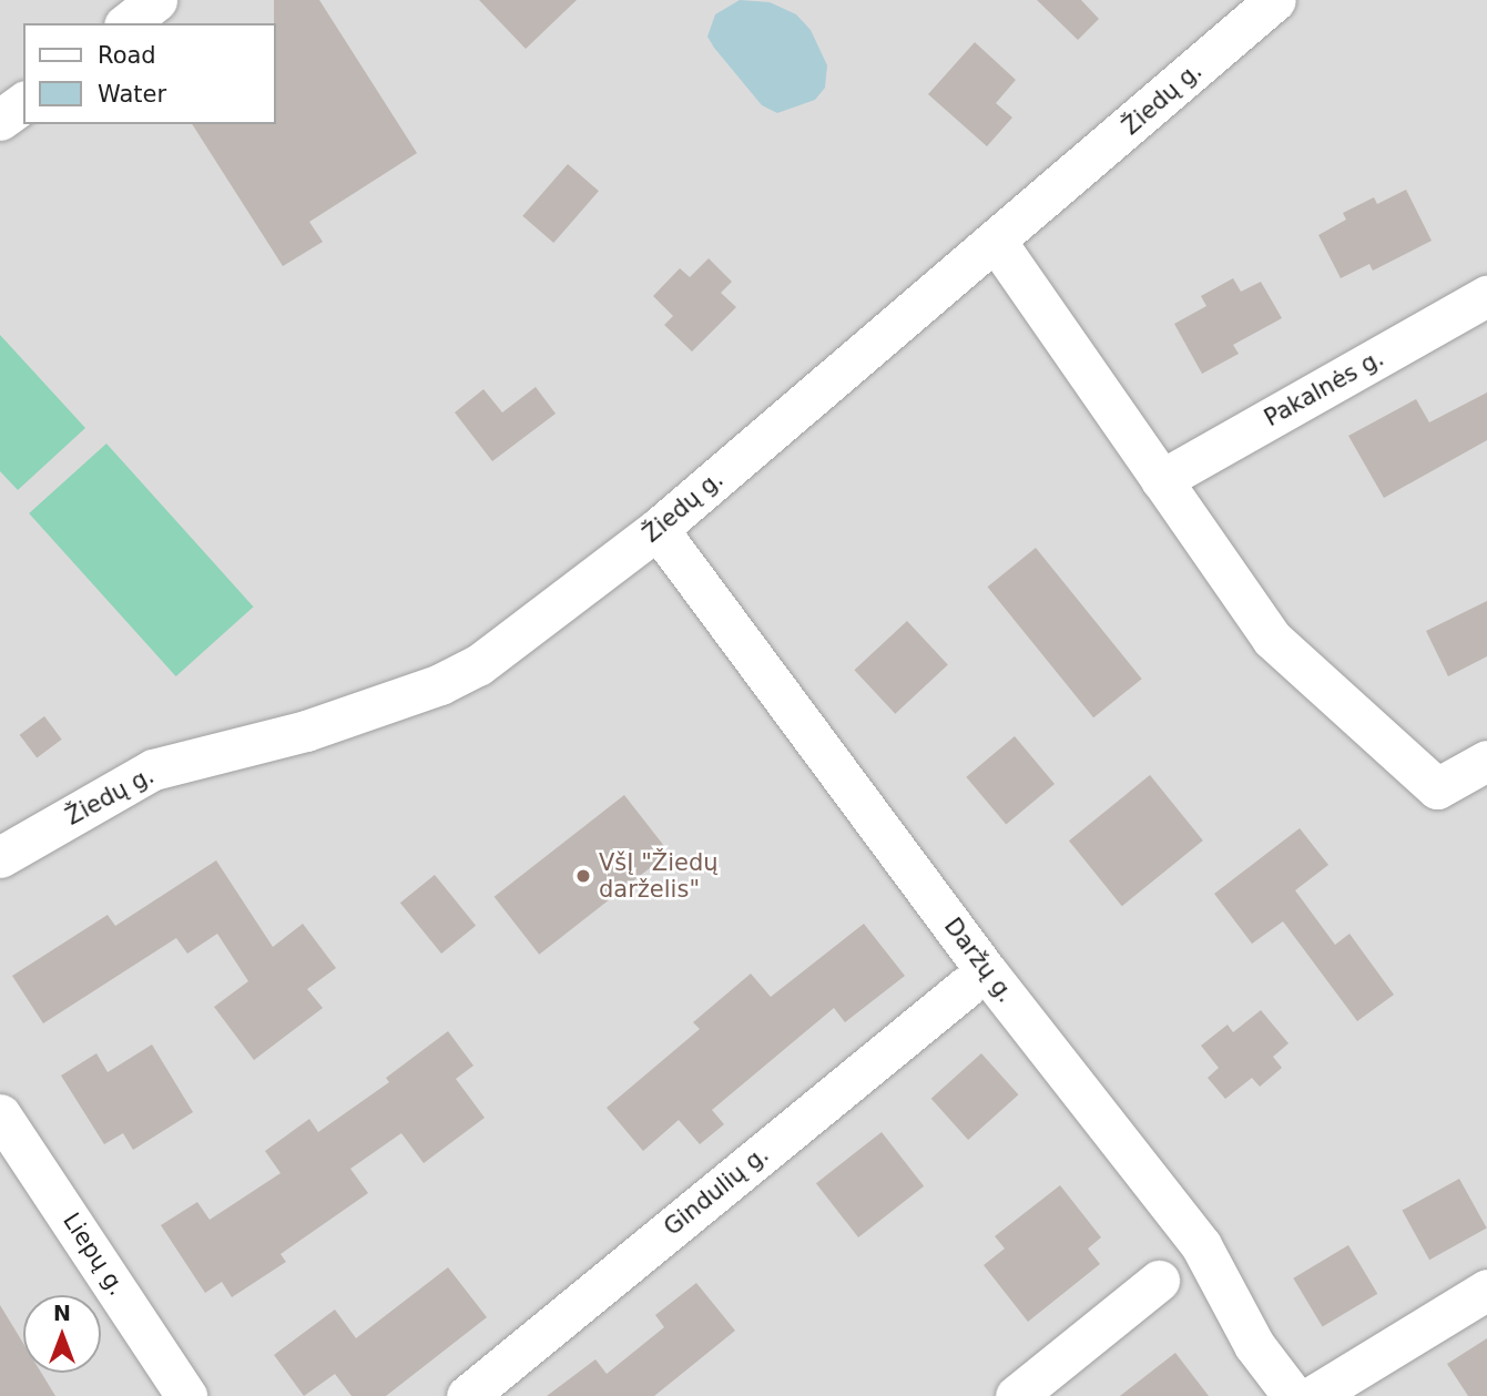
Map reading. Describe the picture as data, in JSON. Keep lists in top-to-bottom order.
{
  "streets": {
    "street": [
      "Žiedų g.",
      "Pakalnės g.",
      "Daržų g.",
      "Gindulių g.",
      "Liepų g."
    ]
  },
  "crossings": [
    ["Žiedų g.", "Daržų g."]
  ],
  "places": ["VšĮ \"Žiedų darželis\""],
  "legend": ["Road", "Water"],
  "north": "top"
}
